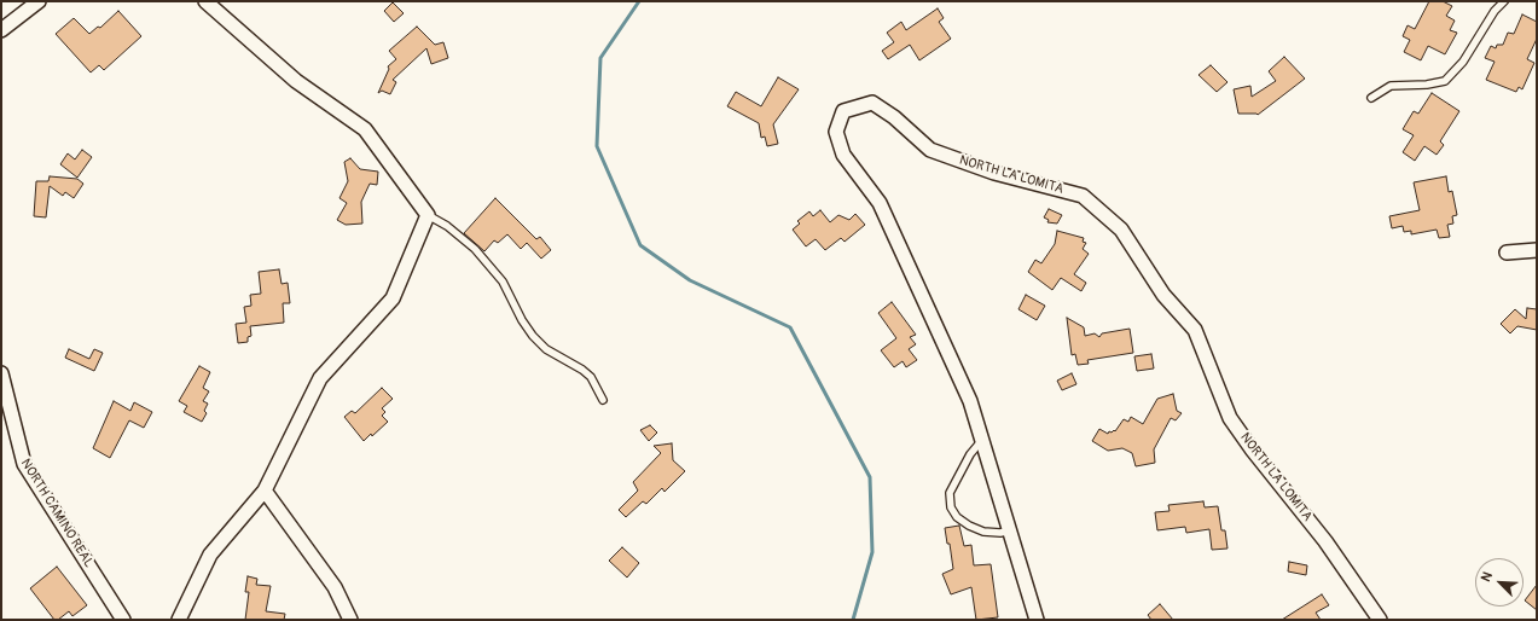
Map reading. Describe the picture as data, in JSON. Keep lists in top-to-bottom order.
{
  "streets": {
    "street": ["NORTH LA LOMITA", "NORTH CAMINO REAL"]
  },
  "north": "top left"
}
